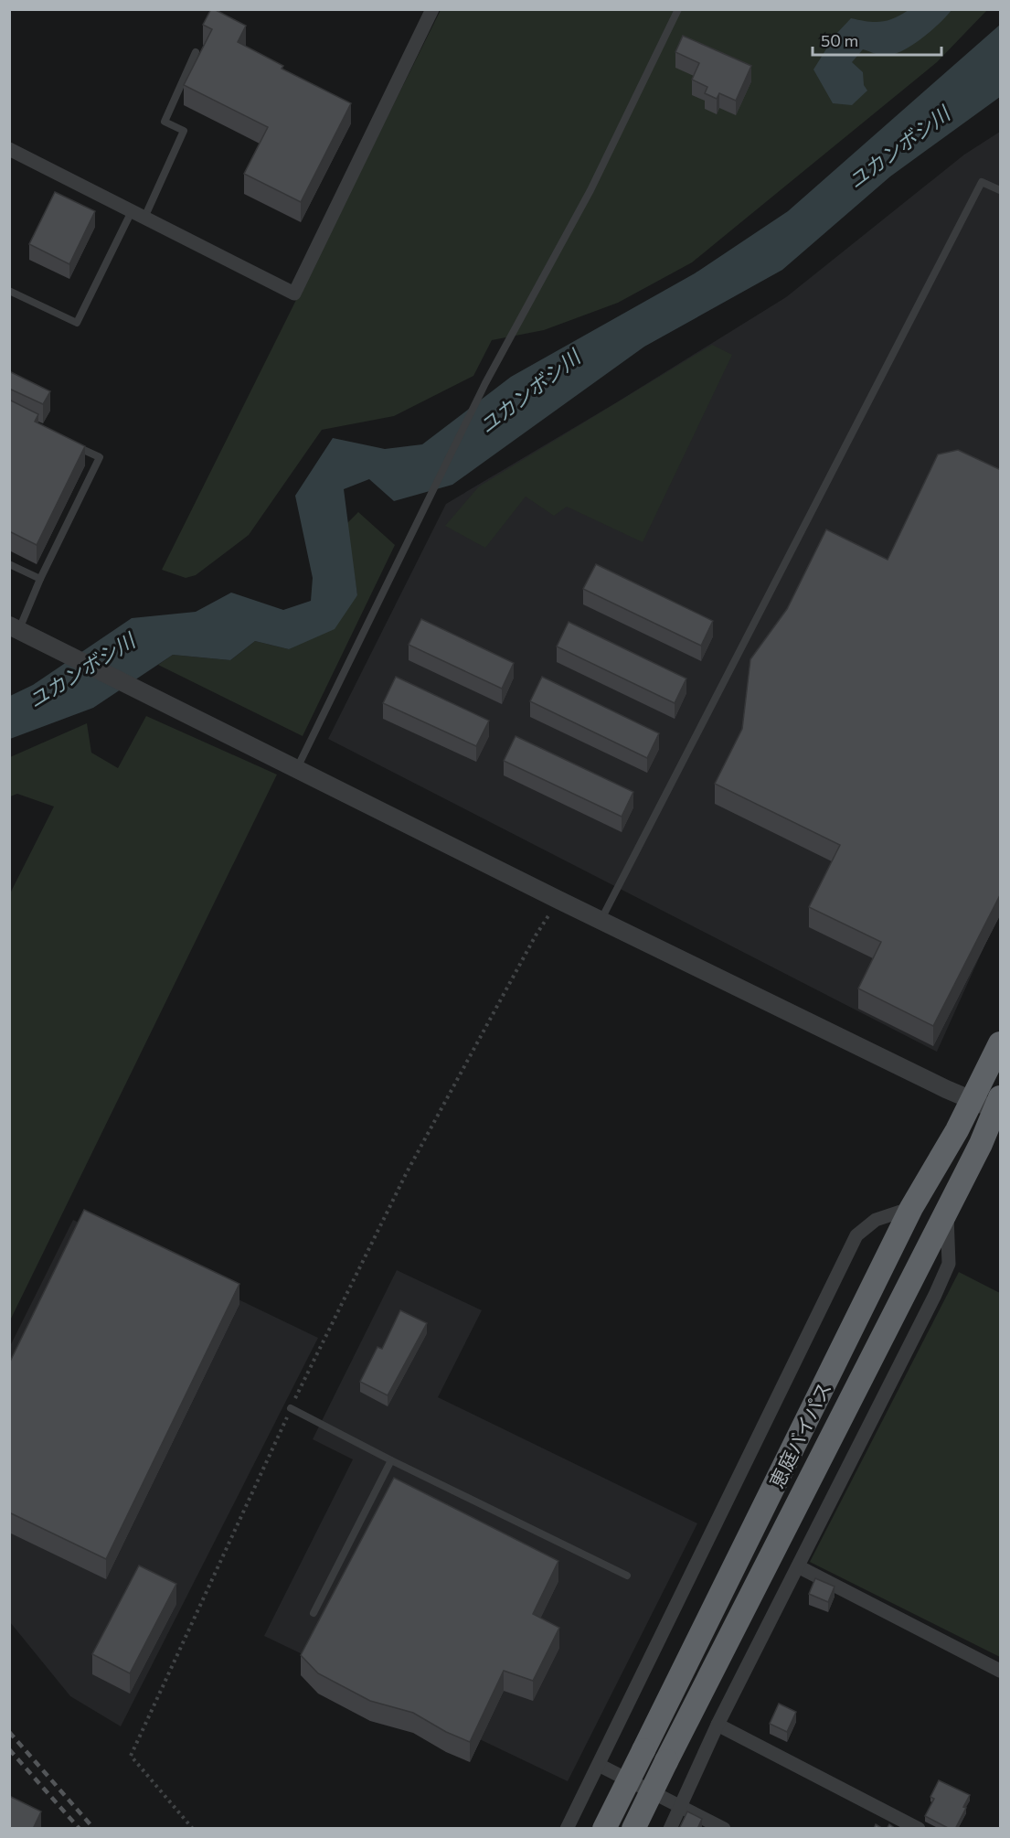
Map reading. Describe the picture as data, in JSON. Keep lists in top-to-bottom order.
{
  "streets": {
    "highway": ["恵庭バイパス"]
  },
  "water": ["ユカンボシ川"],
  "scale_bar": "50 m"
}
